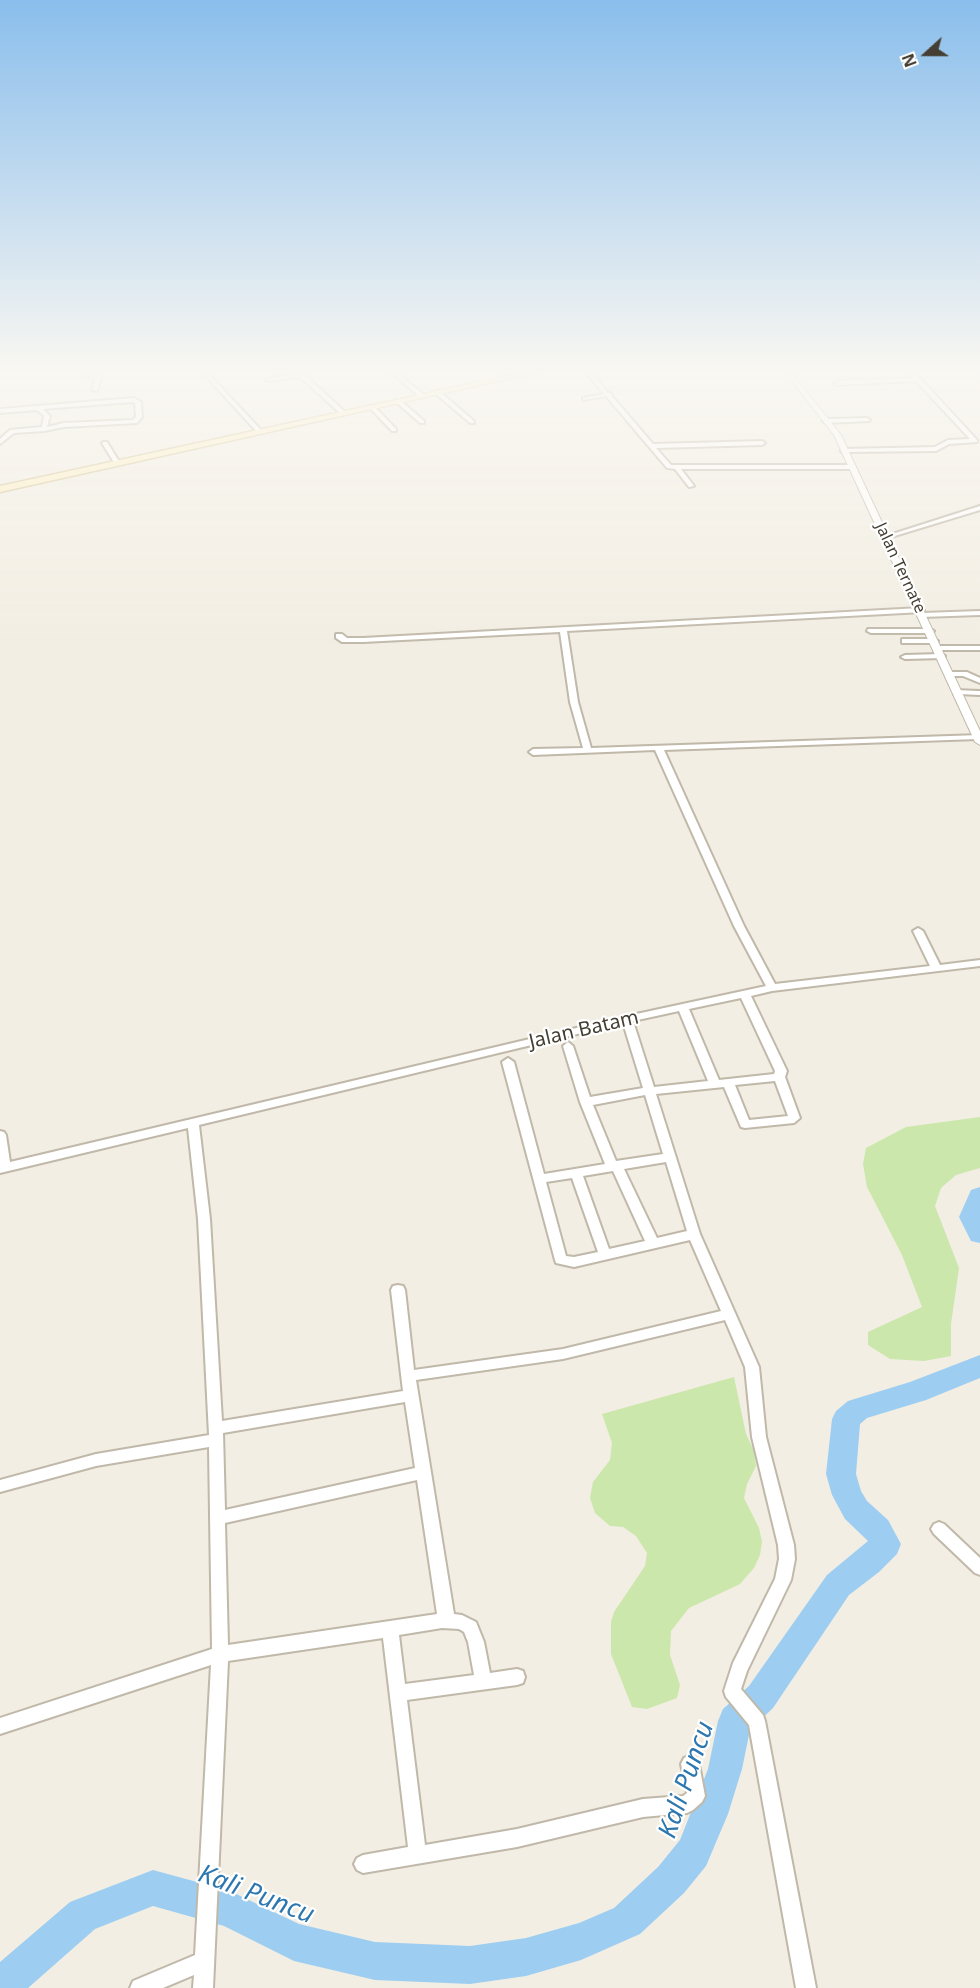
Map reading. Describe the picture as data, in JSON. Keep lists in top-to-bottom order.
{
  "streets": {
    "street": ["Jalan Ternate", "Jalan Batam"]
  },
  "water": ["Kali Puncu"],
  "north": "left"
}
